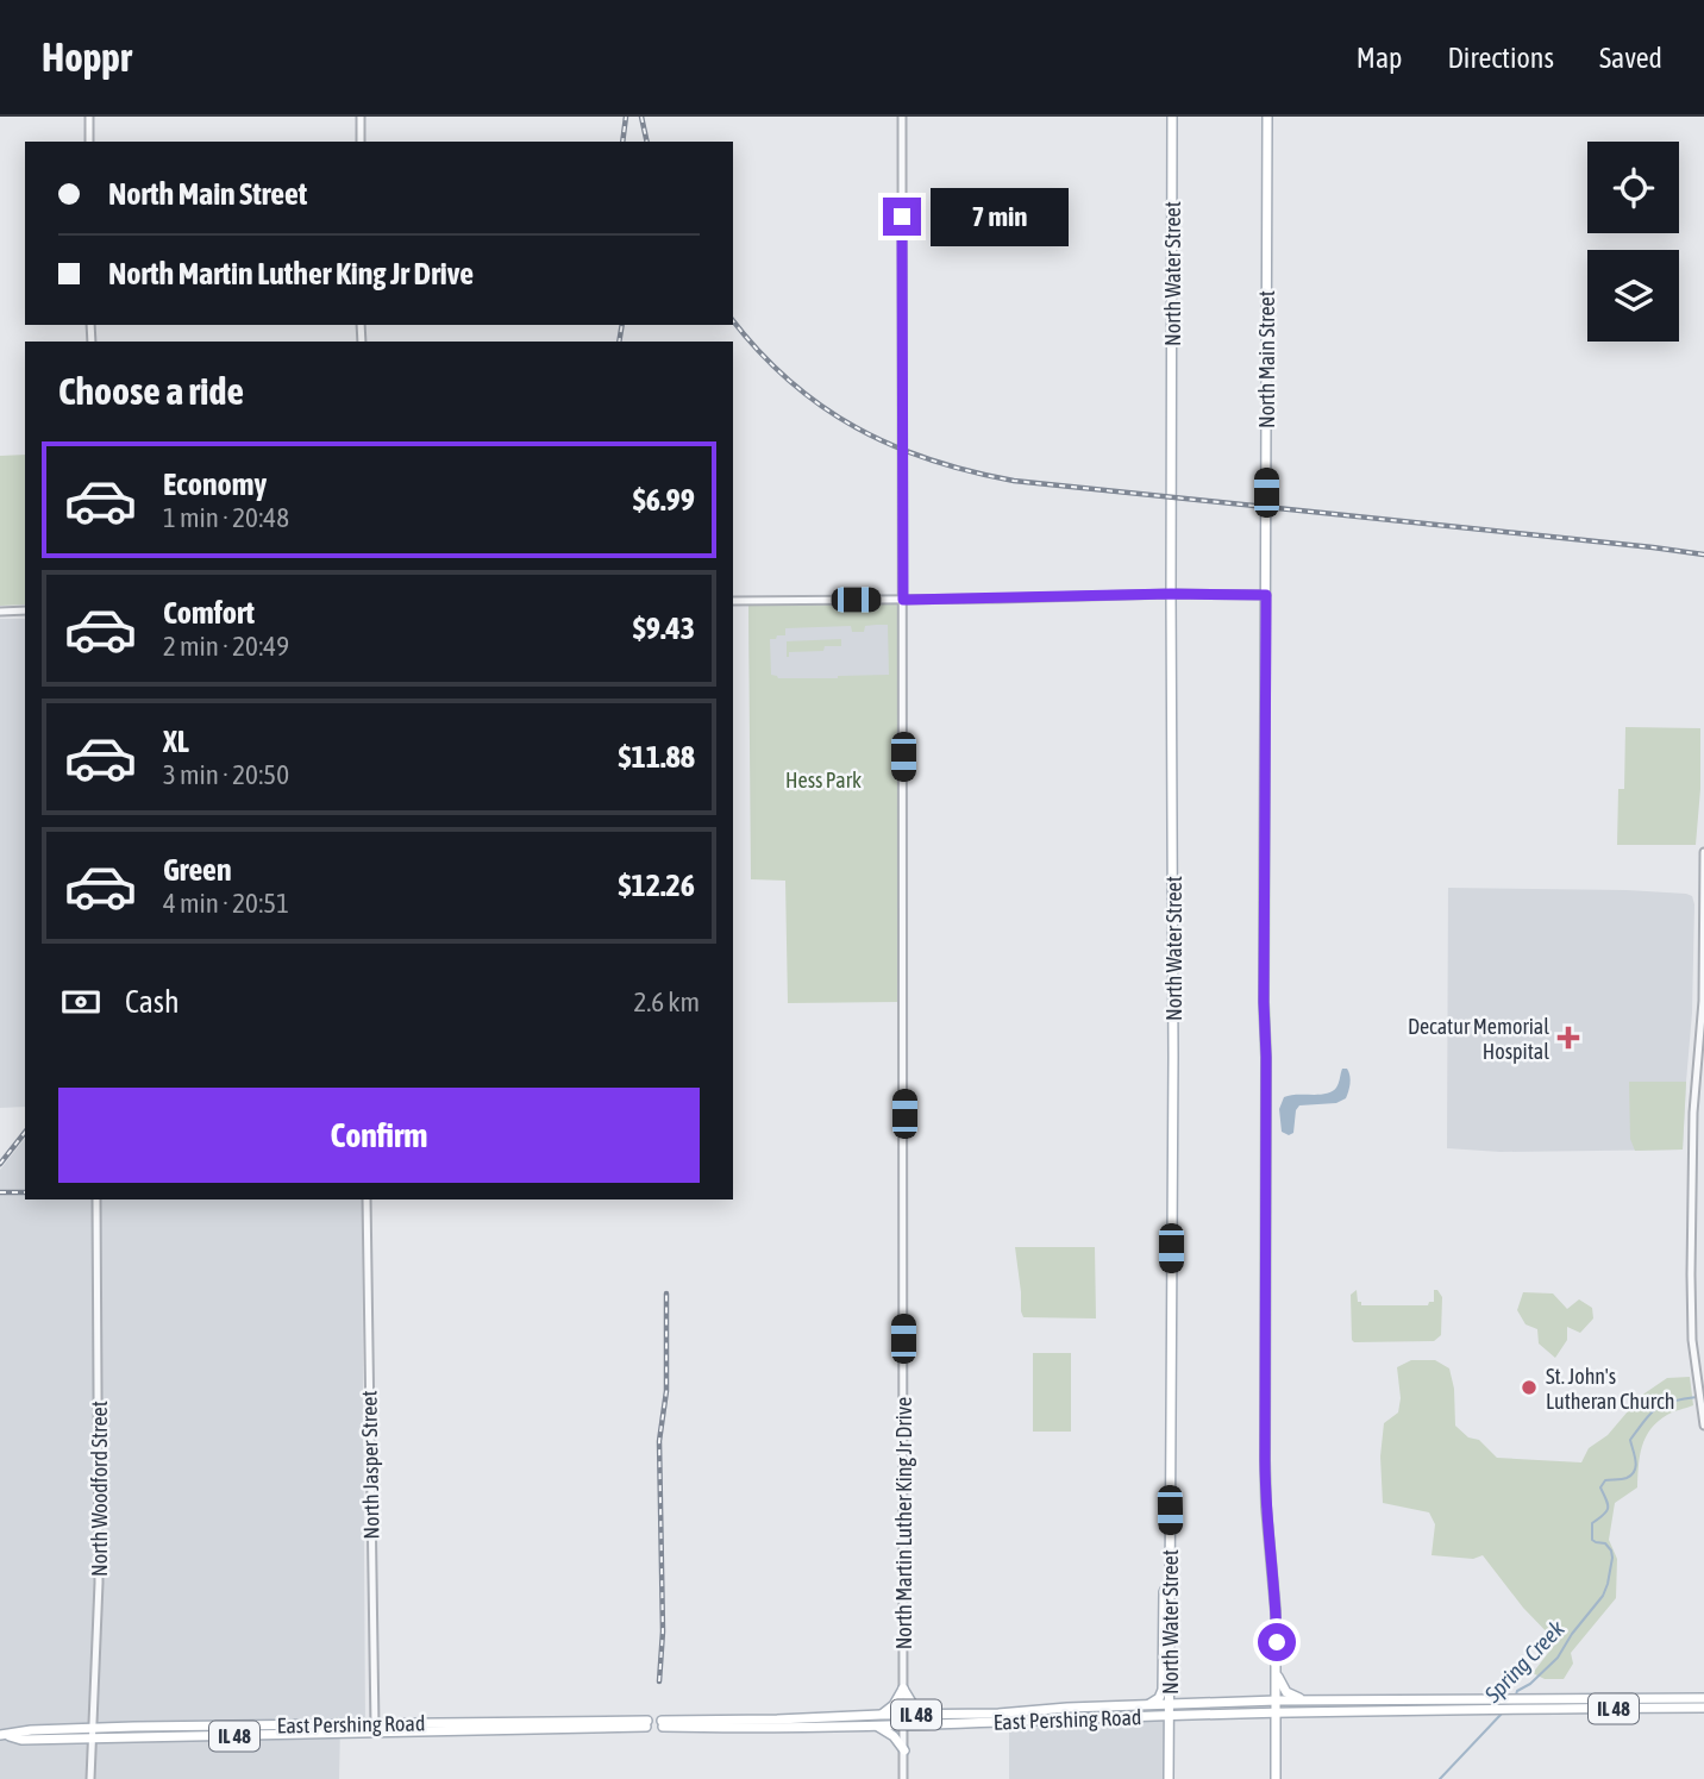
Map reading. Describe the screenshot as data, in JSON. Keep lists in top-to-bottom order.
{
  "streets": {
    "main road": [
      "North Water Street",
      "North Main Street",
      "IL 48",
      "East Pershing Road"
    ],
    "street": ["North Jasper Street", "North Woodford Street", "North Martin Luther King Jr Drive"]
  },
  "crossings": [
    ["North Water Street", "IL 48"],
    ["North Water Street", "East Pershing Road"],
    ["North Main Street", "IL 48"],
    ["North Main Street", "East Pershing Road"],
    ["North Jasper Street", "East Pershing Road"],
    ["North Woodford Street", "East Pershing Road"],
    ["North Martin Luther King Jr Drive", "IL 48"],
    ["North Martin Luther King Jr Drive", "East Pershing Road"],
    ["IL 48", "East Pershing Road"]
  ],
  "water": ["Spring Creek"],
  "parks": ["Hess Park"],
  "places": {
    "health": ["Decatur Memorial Hospital"],
    "other": ["St. John's Lutheran Church"]
  },
  "page": {
    "header": "Hoppr",
    "nav": ["Map", "Directions", "Saved"],
    "banner": ["North Main Street", "North Martin Luther King Jr Drive"],
    "bubble": "7 min",
    "heading": "Choose a ride",
    "list": [
      {
        "name": "Economy",
        "note": "1 min · 20:48",
        "value": "$6.99"
      },
      {
        "name": "Comfort",
        "note": "2 min · 20:49",
        "value": "$9.43"
      },
      {
        "name": "XL",
        "note": "3 min · 20:50",
        "value": "$11.88"
      },
      {
        "name": "Green",
        "note": "4 min · 20:51",
        "value": "$12.26"
      }
    ],
    "pay": ["Cash", "2.6 km"],
    "buttons": "Confirm"
  }
}
